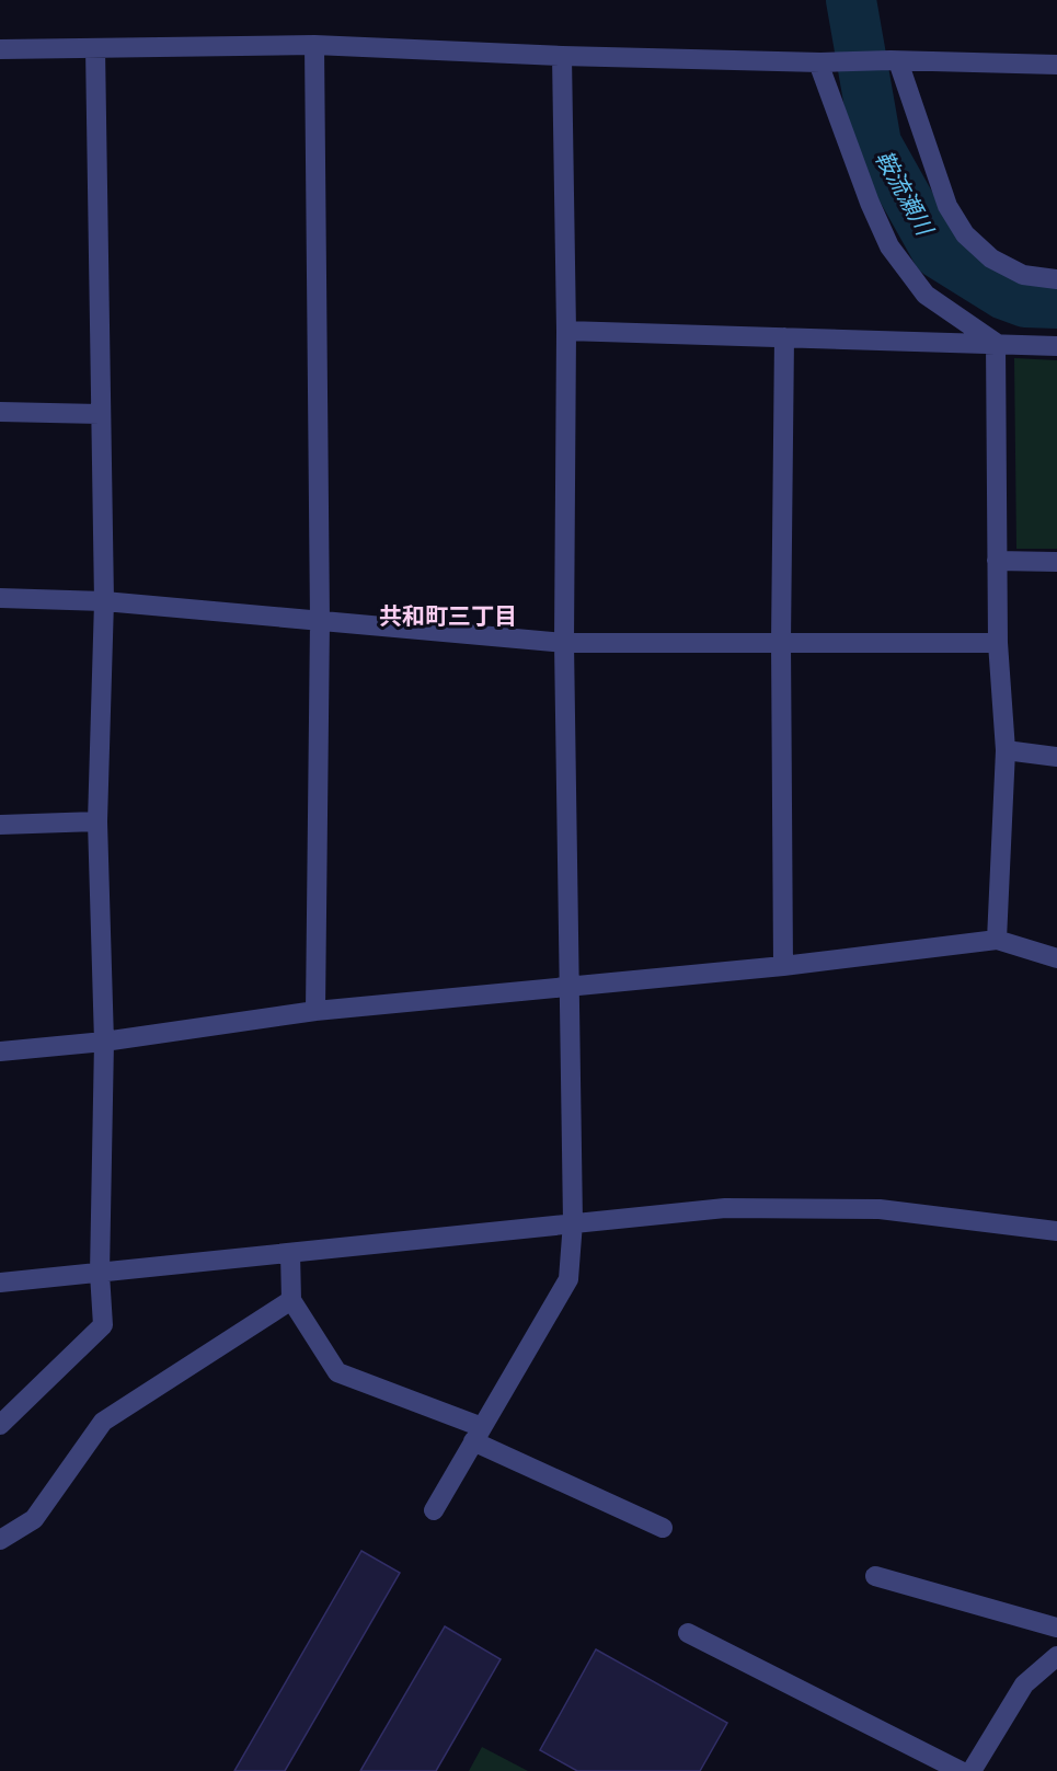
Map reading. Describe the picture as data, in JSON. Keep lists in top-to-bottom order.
{
  "districts": ["共和町三丁目"],
  "water": ["鞍流瀬川"]
}
